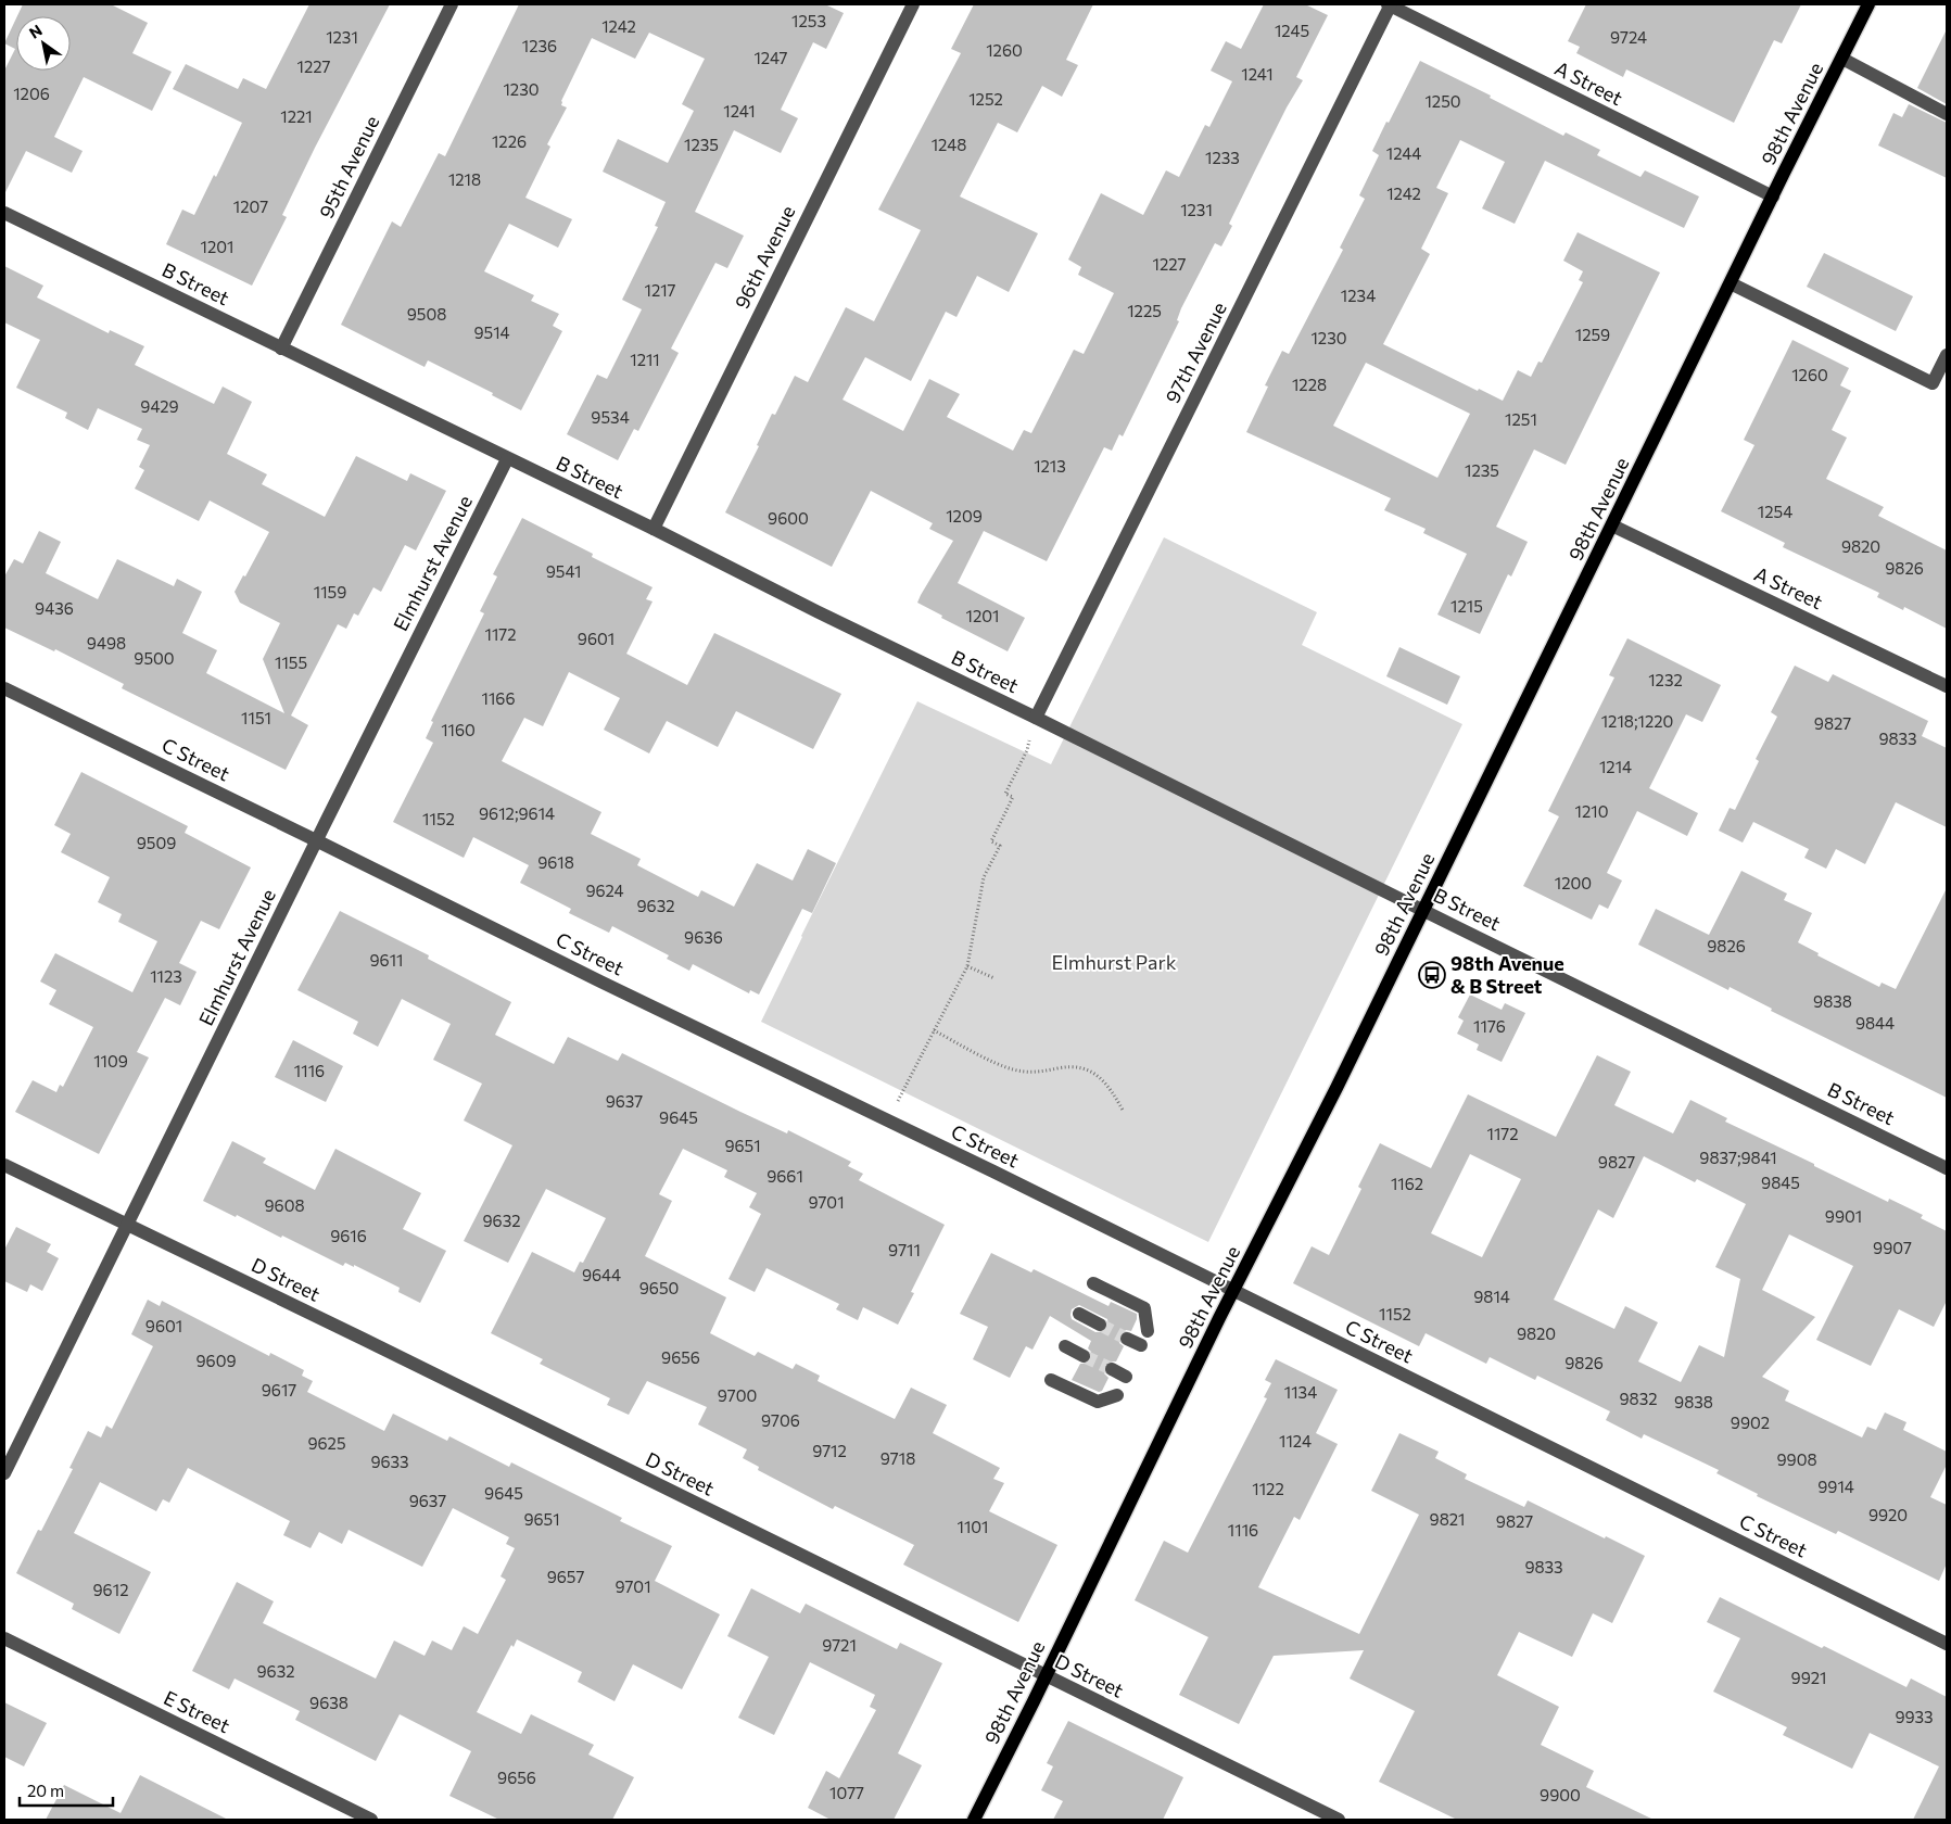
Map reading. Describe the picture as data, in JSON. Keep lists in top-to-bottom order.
{
  "streets": {
    "main road": ["98th Avenue"],
    "street": [
      "A Street",
      "95th Avenue",
      "96th Avenue",
      "B Street",
      "97th Avenue",
      "Elmhurst Avenue",
      "C Street",
      "D Street",
      "E Street"
    ]
  },
  "crossings": [
    ["A Street", "98th Avenue"],
    ["A Street", "97th Avenue"],
    ["98th Avenue", "B Street"],
    ["98th Avenue", "C Street"],
    ["98th Avenue", "D Street"],
    ["95th Avenue", "B Street"],
    ["96th Avenue", "B Street"],
    ["B Street", "97th Avenue"],
    ["B Street", "Elmhurst Avenue"],
    ["Elmhurst Avenue", "C Street"],
    ["Elmhurst Avenue", "D Street"]
  ],
  "parks": ["Elmhurst Park"],
  "places": {
    "bus stop": ["98th Avenue & B Street"]
  },
  "house_numbers": [
    "1253",
    "1242",
    "1245",
    "1231",
    "9724",
    "1236",
    "1260",
    "1247",
    "1227",
    "1241",
    "1230",
    "1206",
    "1252",
    "1250",
    "1241",
    "1221",
    "1226",
    "1235",
    "1248",
    "1244",
    "1233",
    "1218",
    "1242",
    "1207",
    "1231",
    "1201",
    "1227",
    "1217",
    "1234",
    "1225",
    "9508",
    "9514",
    "1259",
    "1230",
    "1211",
    "1260",
    "1228",
    "9429",
    "9534",
    "1251",
    "1213",
    "1235",
    "1254",
    "1209",
    "9600",
    "9820",
    "9826",
    "9541",
    "1159",
    "1215",
    "9436",
    "1201",
    "1172",
    "9601",
    "9498",
    "9500",
    "1155",
    "1232",
    "1166",
    "1151",
    "1218;1220",
    "9827",
    "1160",
    "9833",
    "1214",
    "1210",
    "9612;9614",
    "1152",
    "9509",
    "9618",
    "1200",
    "9624",
    "9632",
    "9636",
    "9826",
    "9611",
    "1123",
    "9838",
    "9844",
    "1176",
    "1109",
    "1116",
    "9637",
    "9645",
    "1172",
    "9651",
    "9837;9841",
    "9827",
    "9661",
    "9845",
    "1162",
    "9701",
    "9608",
    "9901",
    "9632",
    "9616",
    "9907",
    "9711",
    "9644",
    "9650",
    "9814",
    "1152",
    "9601",
    "9820",
    "9656",
    "9609",
    "9826",
    "9617",
    "1134",
    "9700",
    "9832",
    "9838",
    "9706",
    "9902",
    "1124",
    "9625",
    "9712",
    "9718",
    "9908",
    "9633",
    "9914",
    "1122",
    "9645",
    "9637",
    "9920",
    "9651",
    "9821",
    "9827",
    "1101",
    "1116",
    "9833",
    "9657",
    "9701",
    "9612",
    "9721",
    "9632",
    "9921",
    "9638",
    "9933",
    "9656",
    "1077",
    "9900"
  ],
  "scale_bar": "20 m",
  "north": "top left"
}
